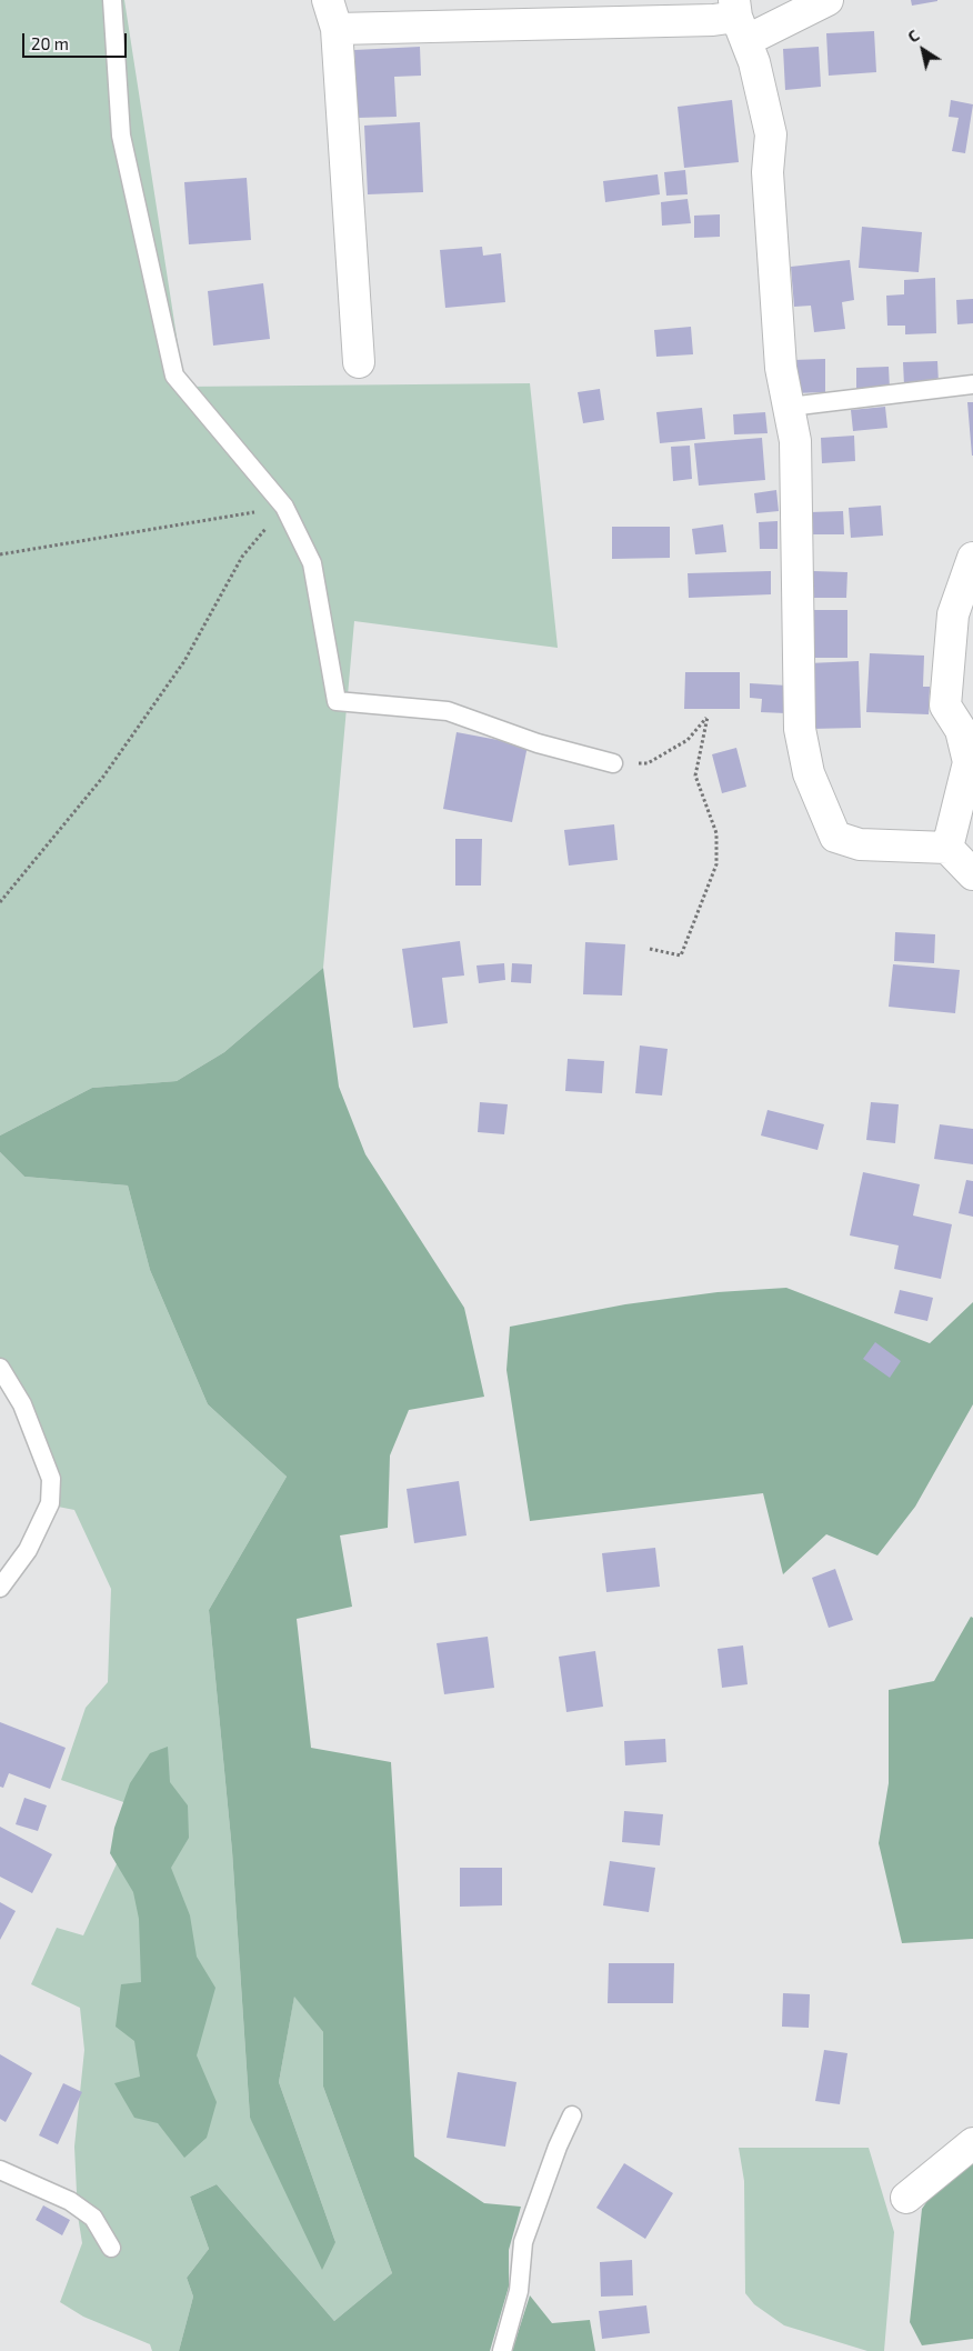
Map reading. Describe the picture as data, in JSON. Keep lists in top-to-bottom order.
{
  "scale_bar": "20 m",
  "north": "top left"
}
